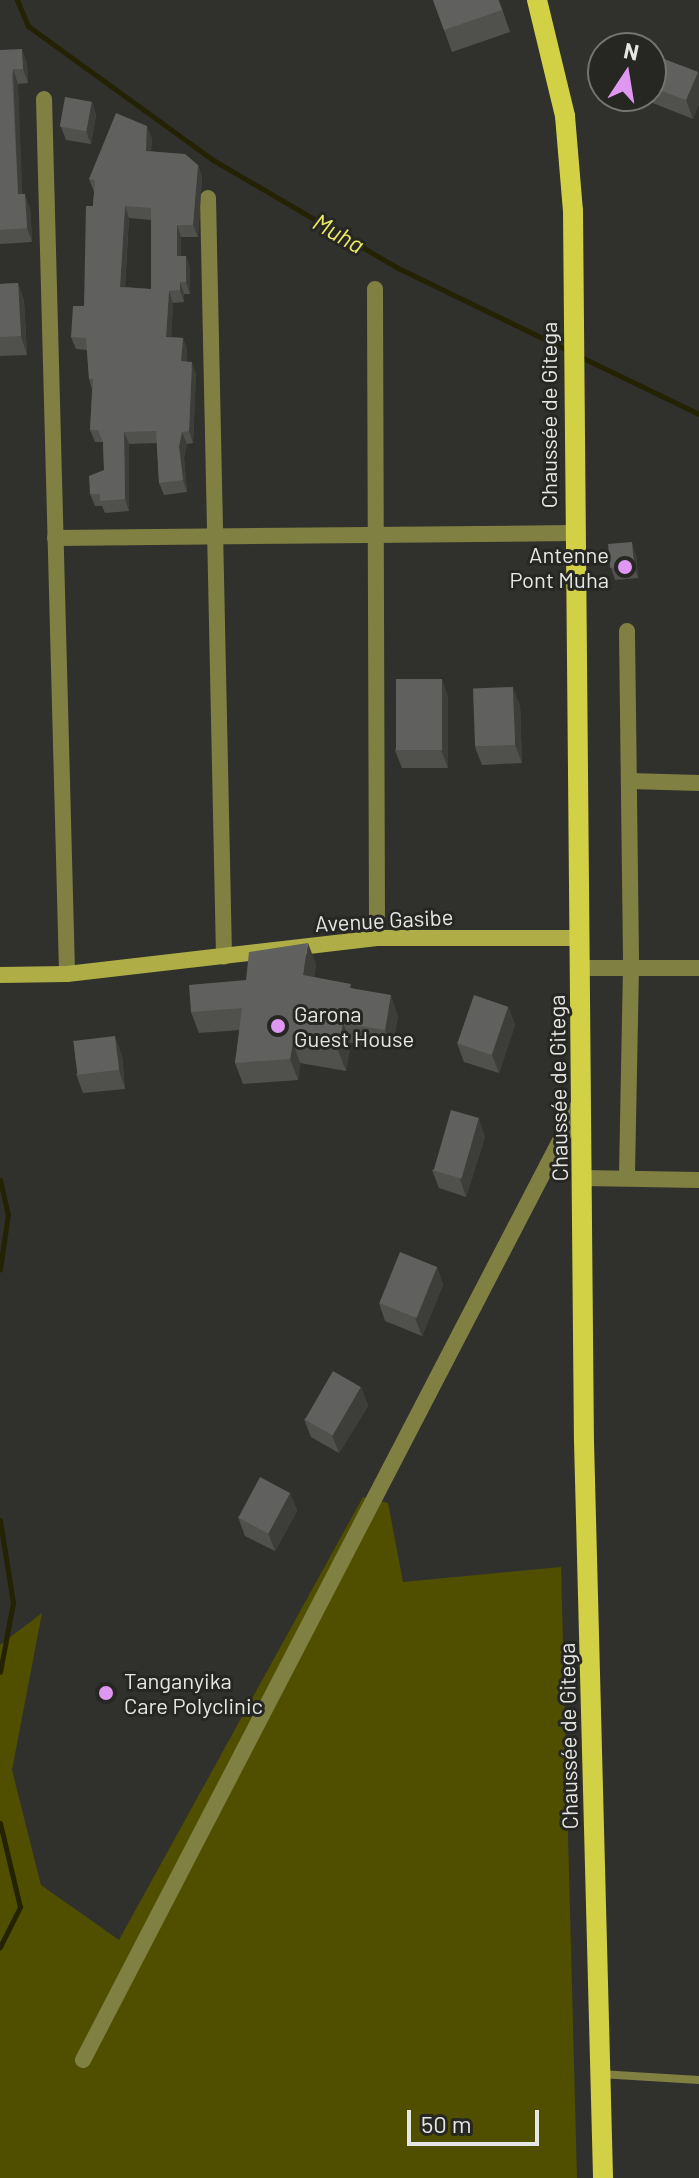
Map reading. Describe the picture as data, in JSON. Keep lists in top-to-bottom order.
{
  "streets": {
    "main road": ["Chaussée de Gitega"],
    "street": ["Avenue Gasibe"]
  },
  "crossings": [
    ["Chaussée de Gitega", "Avenue Gasibe"]
  ],
  "water": ["Muha"],
  "places": ["Antenne Pont Muha", "Garona Guest House", "Tanganyika Care Polyclinic"],
  "scale_bar": "50 m",
  "north": "top"
}
